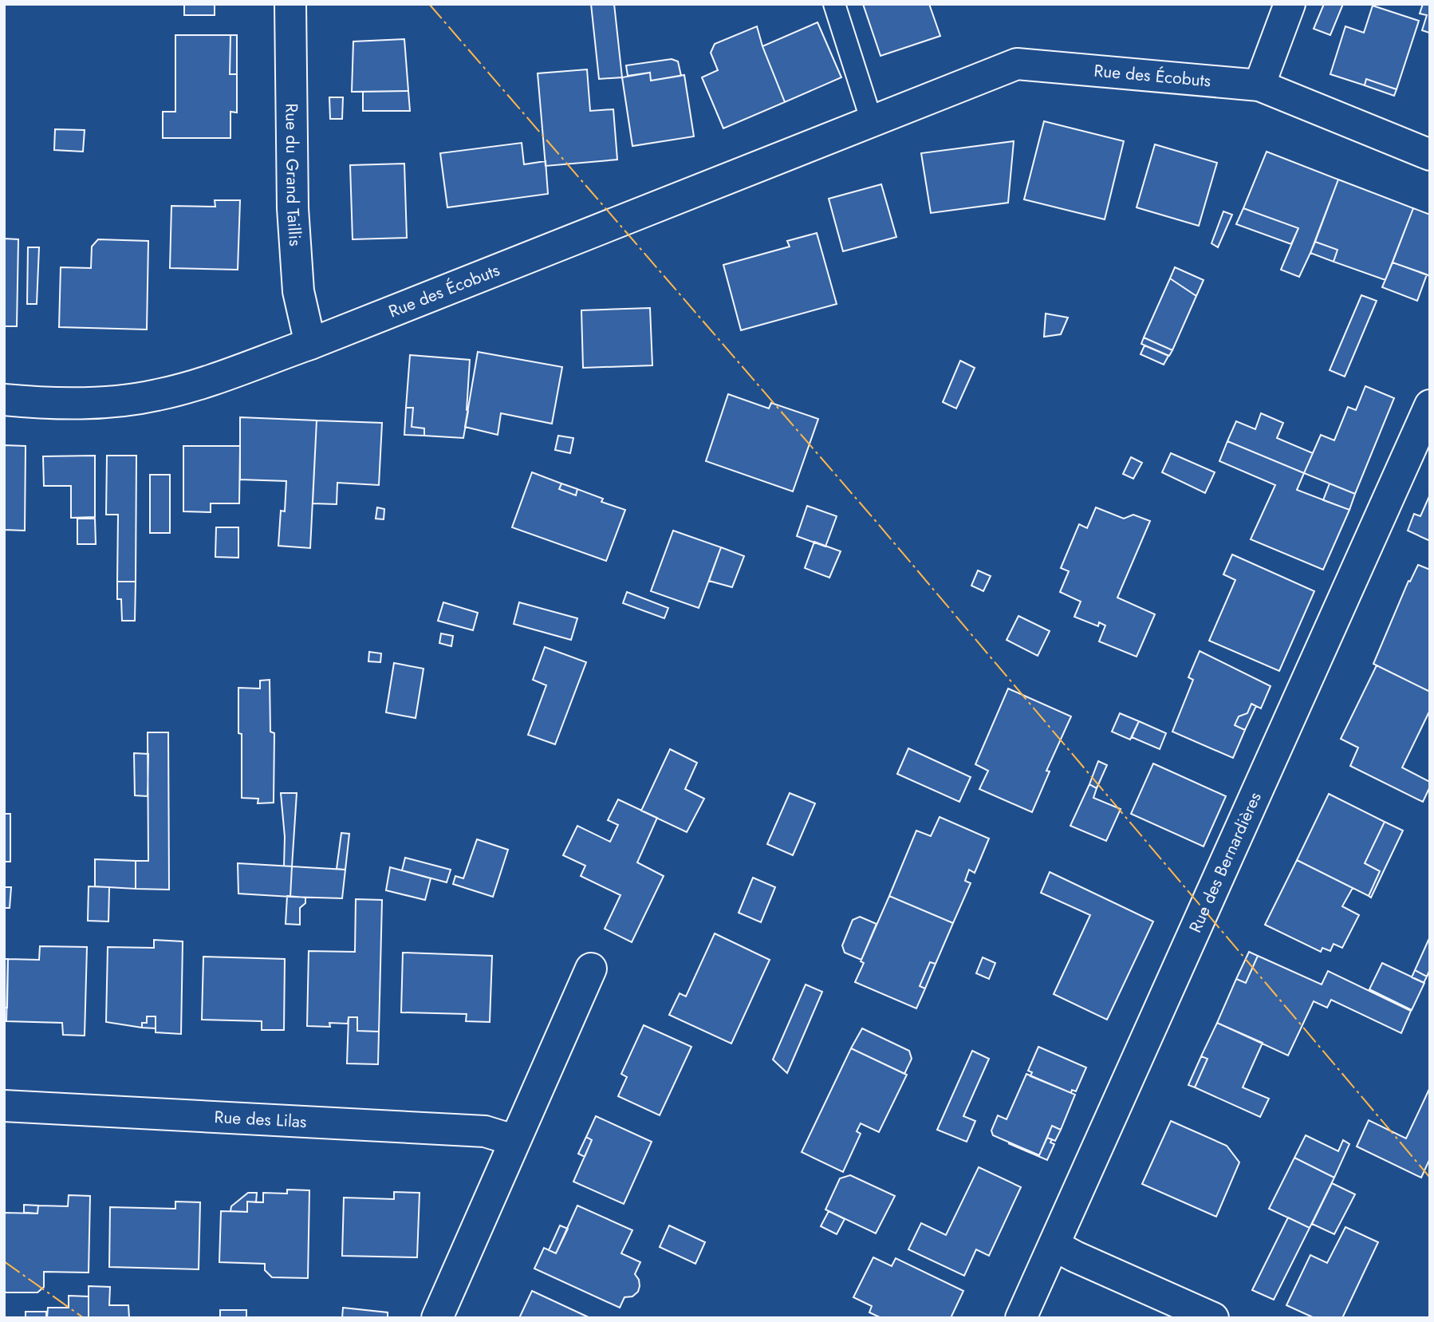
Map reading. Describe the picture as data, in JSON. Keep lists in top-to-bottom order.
{
  "streets": {
    "street": [
      "Rue des Écobuts",
      "Rue du Grand Taillis",
      "Rue des Bernardières",
      "Rue des Lilas"
    ]
  },
  "crossings": [
    ["Rue des Écobuts", "Rue du Grand Taillis"]
  ]
}
